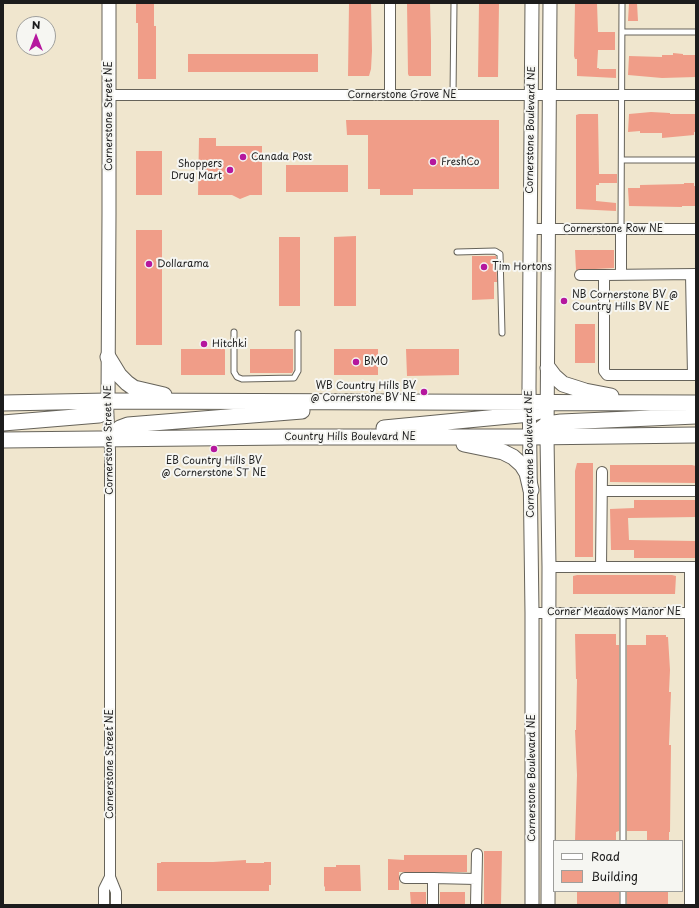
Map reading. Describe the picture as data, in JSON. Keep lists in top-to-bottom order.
{
  "streets": {
    "main road": ["Country Hills Boulevard NE"],
    "street": [
      "Cornerstone Grove NE",
      "Cornerstone Street NE",
      "Cornerstone Boulevard NE",
      "Cornerstone Row NE",
      "Corner Meadows Manor NE"
    ]
  },
  "crossings": [
    ["Cornerstone Grove NE", "Cornerstone Street NE"],
    ["Cornerstone Grove NE", "Cornerstone Boulevard NE"],
    ["Cornerstone Street NE", "Country Hills Boulevard NE"],
    ["Cornerstone Boulevard NE", "Cornerstone Row NE"],
    ["Cornerstone Boulevard NE", "Country Hills Boulevard NE"],
    ["Cornerstone Boulevard NE", "Corner Meadows Manor NE"]
  ],
  "places": [
    "Canada Post",
    "FreshCo",
    "Shoppers Drug Mart",
    "Dollarama",
    "Tim Hortons",
    "NB Cornerstone BV @ Country Hills BV NE",
    "Hitchki",
    "BMO",
    "WB Country Hills BV @ Cornerstone BV NE",
    "EB Country Hills BV @ Cornerstone ST NE"
  ],
  "legend": ["Road", "Building"],
  "north": "top"
}
